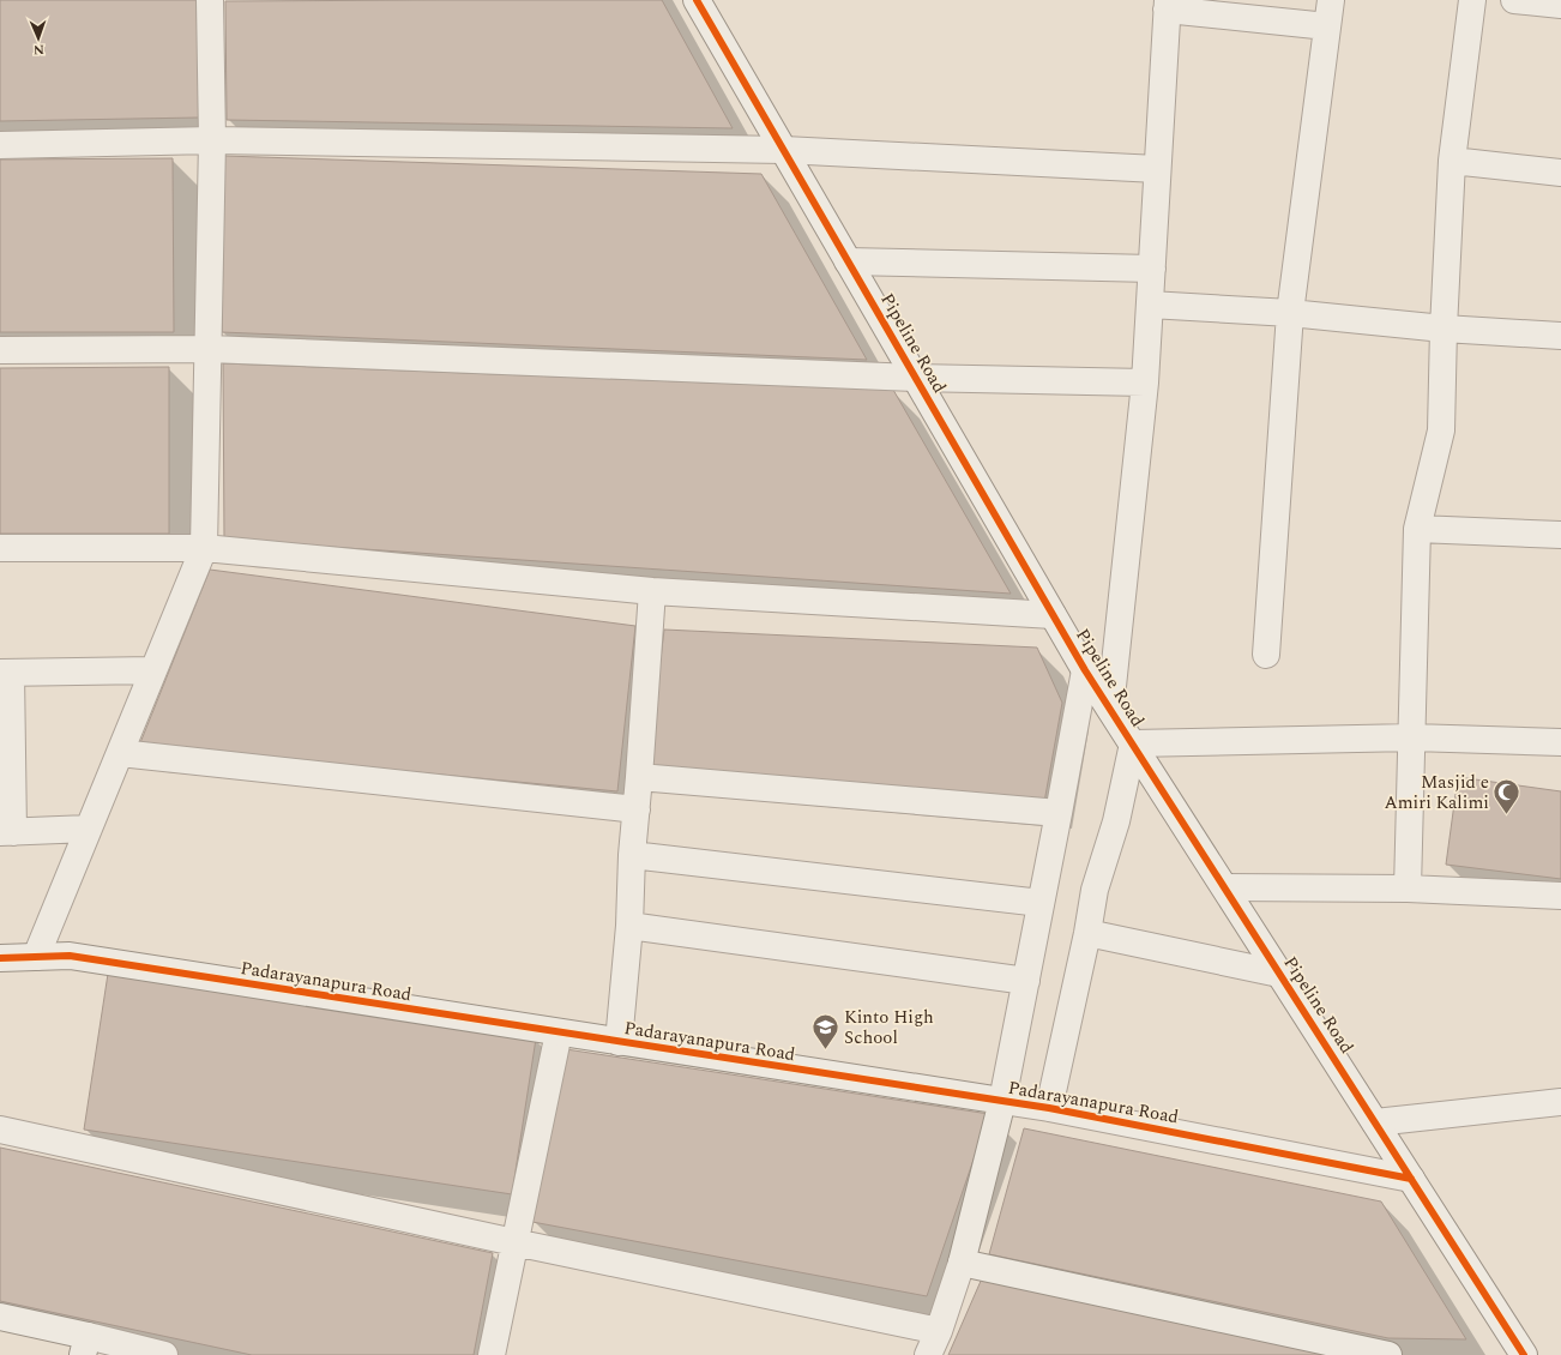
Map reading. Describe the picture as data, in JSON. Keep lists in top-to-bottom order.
{
  "streets": {
    "street": ["Pipeline Road", "Padarayanapura Road"]
  },
  "crossings": [
    ["Pipeline Road", "Padarayanapura Road"]
  ],
  "places": {
    "mosque": ["Masjid e Amiri Kalimi"],
    "school or university": ["Kinto High School"]
  },
  "north": "bottom"
}
